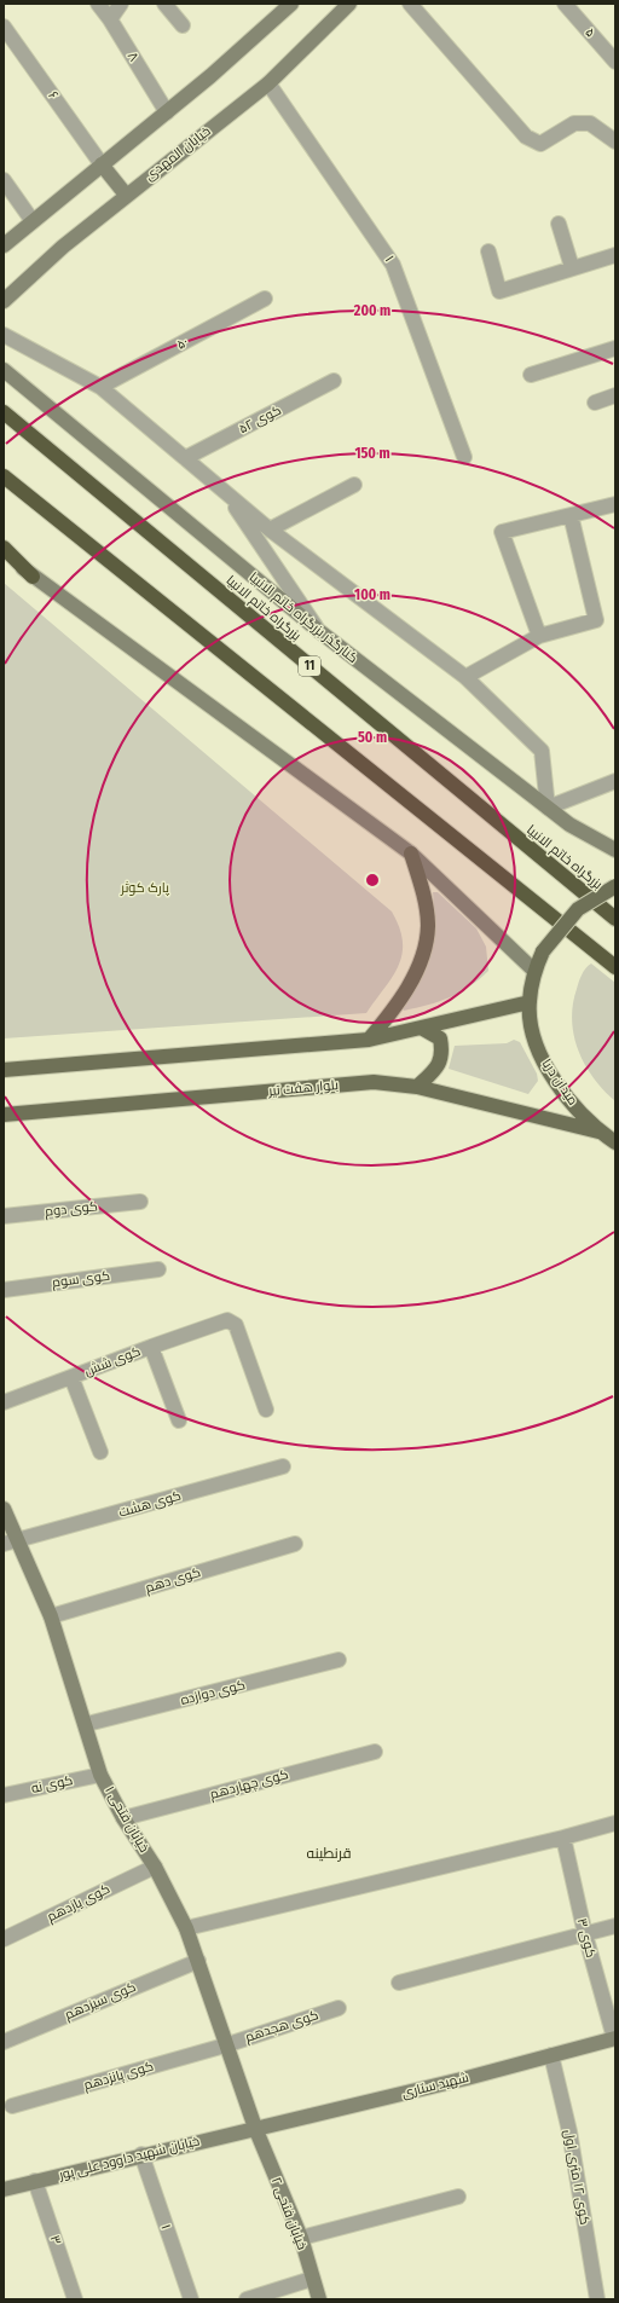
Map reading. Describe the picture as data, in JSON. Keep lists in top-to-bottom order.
{
  "streets": {
    "highway": ["بزرگراه خاتم الانبیا", "11"],
    "main road": ["میدان دریا", "بلوار هفت تیر"],
    "street": [
      "۵",
      "۸",
      "۶",
      "خیابان المهدی",
      "۱",
      "۵۰",
      "کوی ۵۲",
      "کنارگذر بزرگراه خاتم الانبیا",
      "کوی دوم",
      "کوی سوم",
      "کوی شش",
      "کوی هشت",
      "کوی دهم",
      "کوی دوازده",
      "کوی نه",
      "کوی چهاردهم",
      "خیابان فتحی ۱",
      "کوی یازدهم",
      "کوی ۳",
      "کوی سیزدهم",
      "کوی هجدهم",
      "کوی پانزدهم",
      "شهید ستاری",
      "خیابان شهید داوود علی پور",
      "کوی ۱۲ متری اول",
      "خیابان فتحی ۲",
      "۳"
    ]
  },
  "crossings": [
    ["خیابان المهدی", "۱"],
    ["۱", "خیابان شهید داوود علی پور"],
    ["میدان دریا", "بلوار هفت تیر"],
    ["کوی هشت", "خیابان فتحی ۱"],
    ["کوی دهم", "خیابان فتحی ۱"],
    ["کوی دوازده", "خیابان فتحی ۱"],
    ["کوی نه", "خیابان فتحی ۱"],
    ["کوی چهاردهم", "خیابان فتحی ۱"],
    ["خیابان فتحی ۱", "کوی یازدهم"],
    ["خیابان فتحی ۱", "کوی سیزدهم"],
    ["خیابان فتحی ۱", "کوی هجدهم"],
    ["خیابان فتحی ۱", "کوی پانزدهم"],
    ["خیابان فتحی ۱", "شهید ستاری"],
    ["خیابان فتحی ۱", "خیابان شهید داوود علی پور"],
    ["خیابان فتحی ۱", "خیابان فتحی ۲"],
    ["کوی ۳", "شهید ستاری"],
    ["کوی هجدهم", "کوی پانزدهم"],
    ["شهید ستاری", "خیابان شهید داوود علی پور"],
    ["شهید ستاری", "کوی ۱۲ متری اول"],
    ["شهید ستاری", "خیابان فتحی ۲"],
    ["خیابان شهید داوود علی پور", "خیابان فتحی ۲"],
    ["خیابان شهید داوود علی پور", "۳"]
  ],
  "districts": ["قرنطینه"],
  "parks": ["پارک کوثر"],
  "rings": [
    "200 m",
    "150 m",
    "100 m",
    "50 m"
  ]
}
